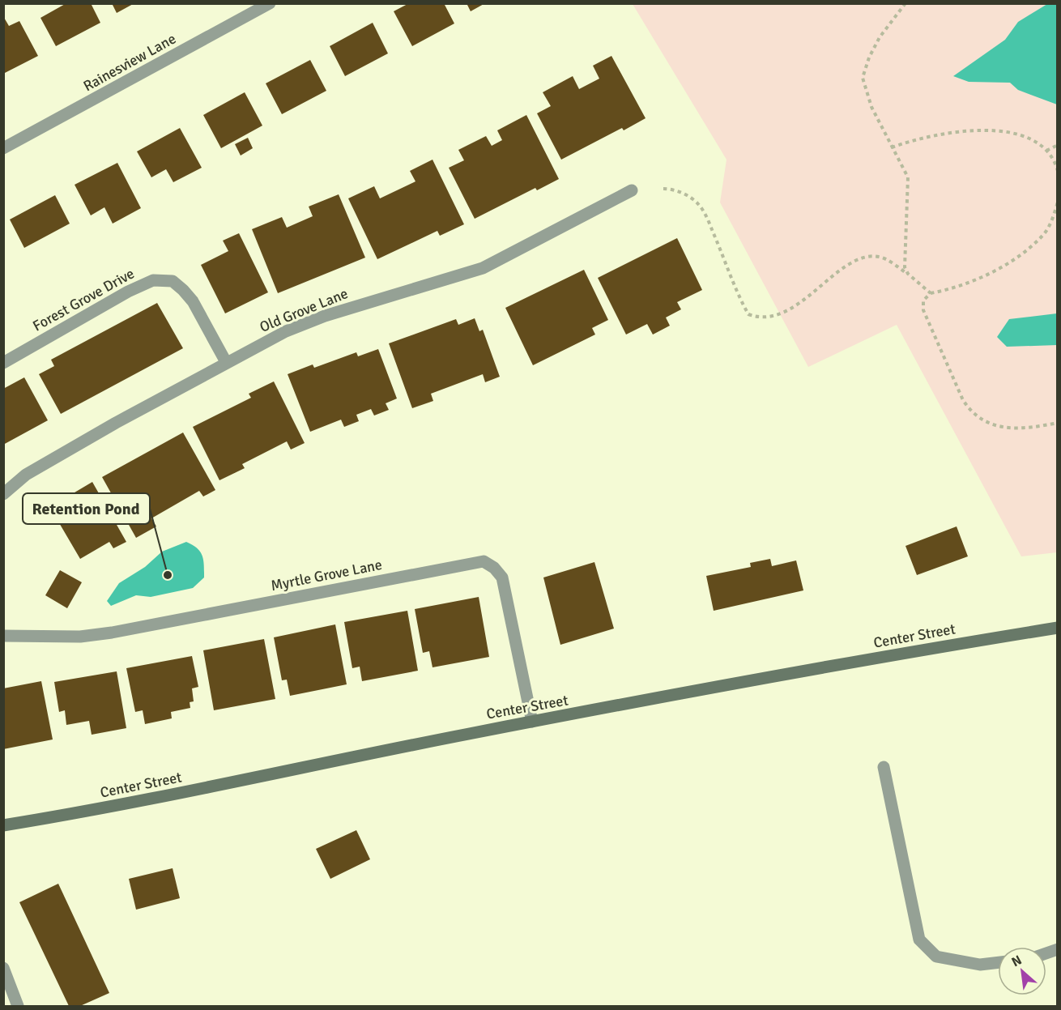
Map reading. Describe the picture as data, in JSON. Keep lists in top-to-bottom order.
{
  "streets": {
    "main road": ["Center Street"],
    "street": [
      "Rainesview Lane",
      "Forest Grove Drive",
      "Old Grove Lane",
      "Myrtle Grove Lane"
    ]
  },
  "crossings": [
    ["Forest Grove Drive", "Old Grove Lane"],
    ["Myrtle Grove Lane", "Center Street"]
  ],
  "places": ["Retention Pond"],
  "north": "top left"
}
